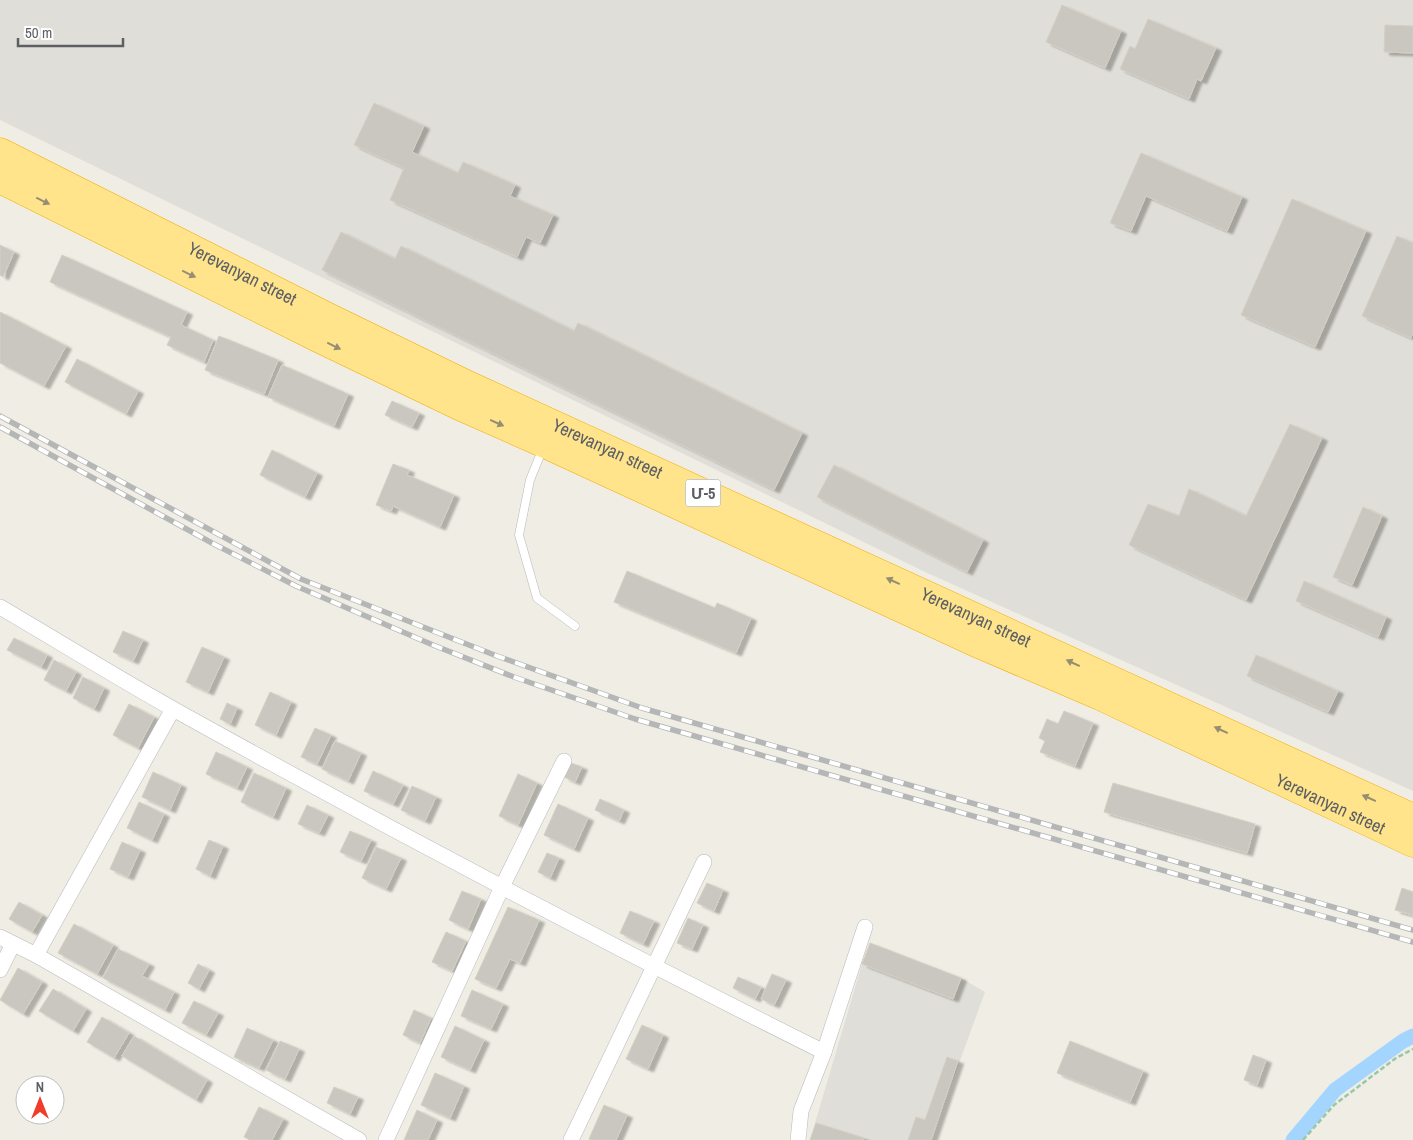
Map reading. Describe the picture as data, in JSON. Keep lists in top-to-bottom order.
{
  "streets": {
    "highway": ["Yerevanyan street", "Մ-5"]
  },
  "scale_bar": "50 m",
  "north": "top"
}
